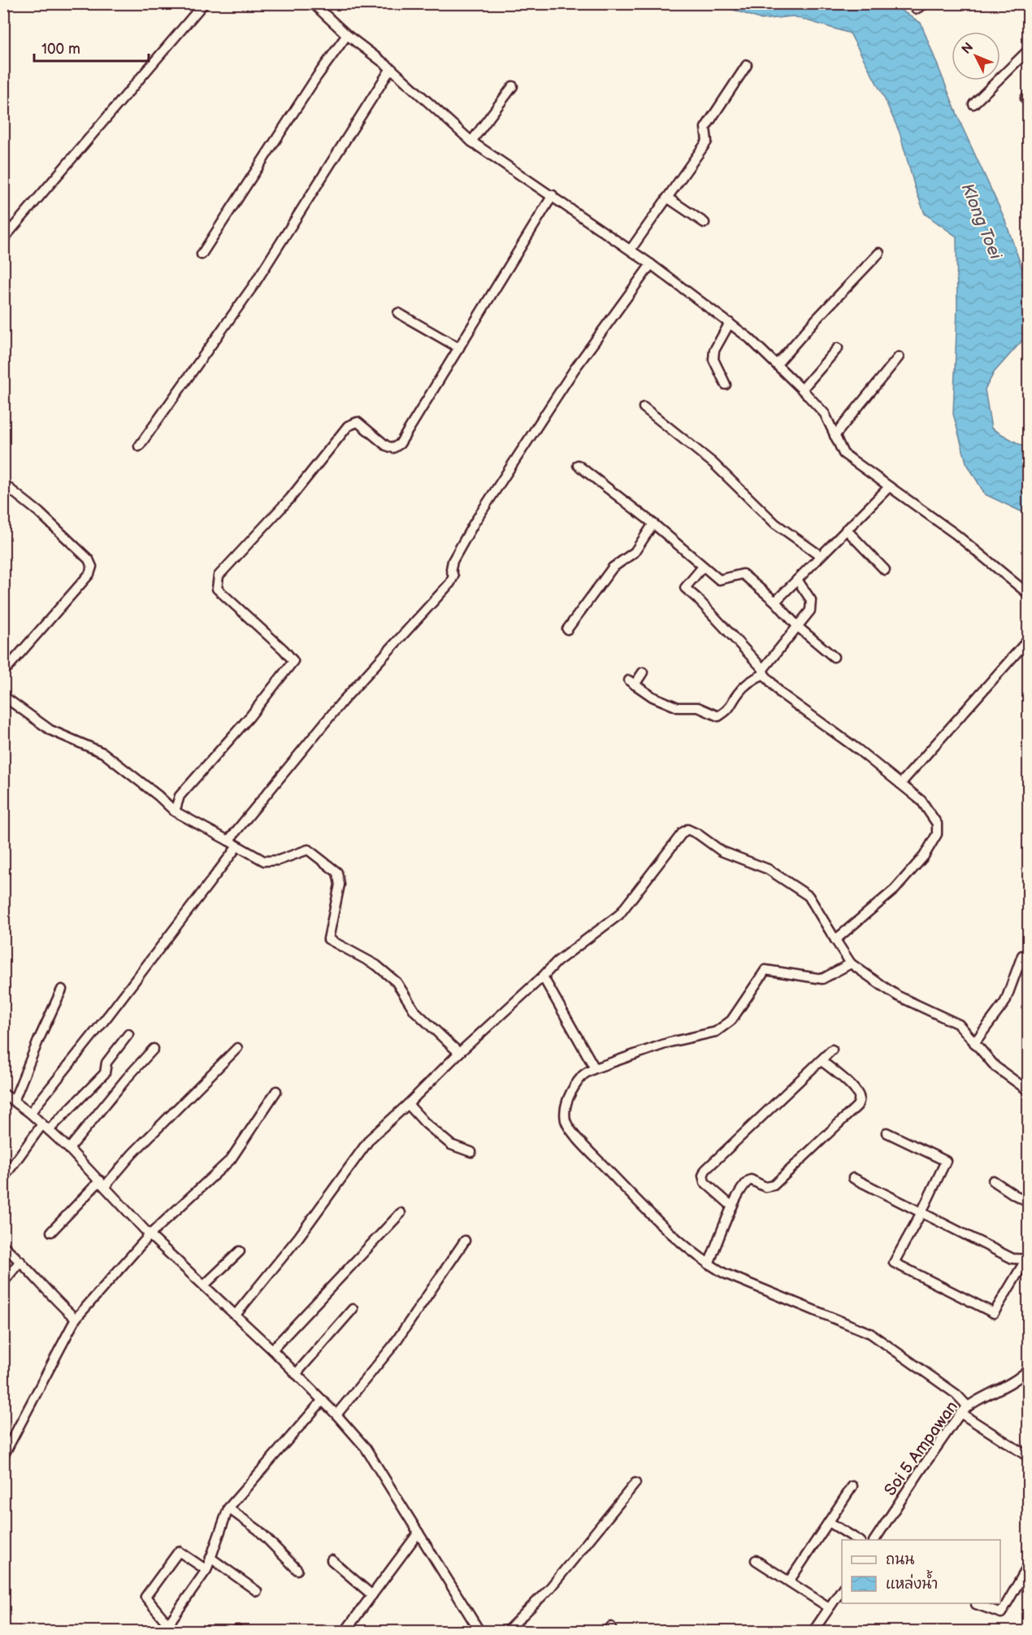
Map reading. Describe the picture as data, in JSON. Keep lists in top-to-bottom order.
{
  "streets": {
    "street": ["Soi 5 Ampawan"]
  },
  "water": ["Klong Toei"],
  "legend": ["ถนน", "แหล่งน้ำ"],
  "scale_bar": "100 m",
  "north": "top left"
}
